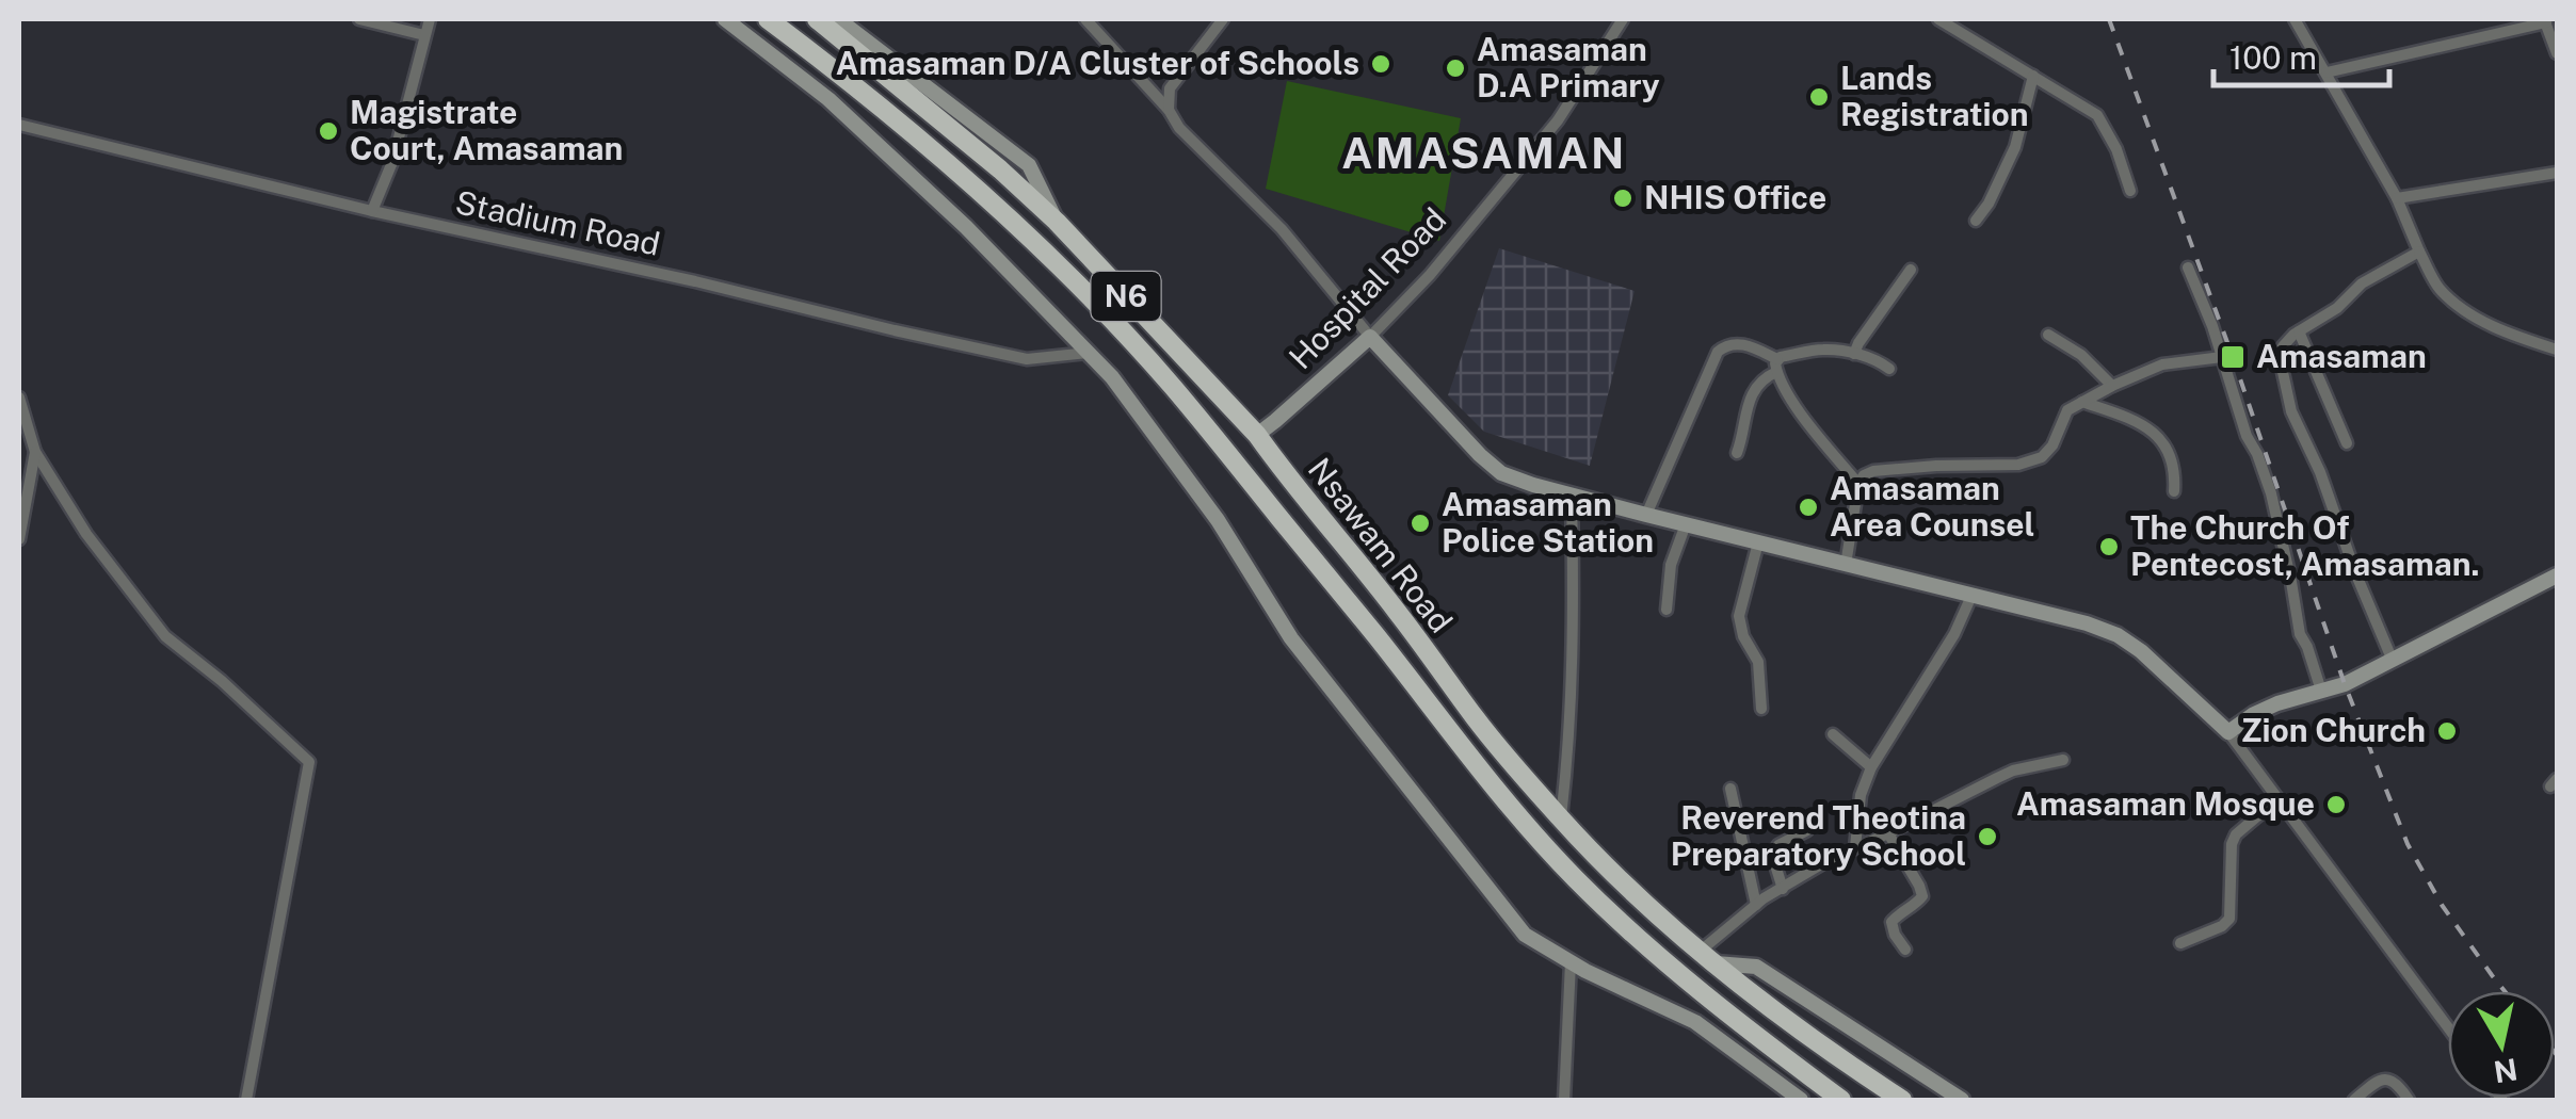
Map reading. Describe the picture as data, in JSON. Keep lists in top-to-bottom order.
{
  "streets": {
    "highway": ["N6", "Nsawam Road"],
    "main road": ["Hospital Road"],
    "street": ["Stadium Road"]
  },
  "crossings": [
    ["Hospital Road", "Nsawam Road"]
  ],
  "districts": ["AMASAMAN"],
  "places": {
    "other": [
      "Amasaman D/A Cluster of Schools",
      "Amasaman D.A Primary",
      "Lands Registration",
      "Magistrate Court, Amasaman",
      "NHIS Office",
      "Amasaman Area Counsel",
      "Amasaman Police Station",
      "The Church Of Pentecost, Amasaman.",
      "Zion Church",
      "Amasaman Mosque",
      "Reverend Theotina Preparatory School"
    ],
    "transit": ["Amasaman"]
  },
  "scale_bar": "100 m",
  "north": "bottom"
}
